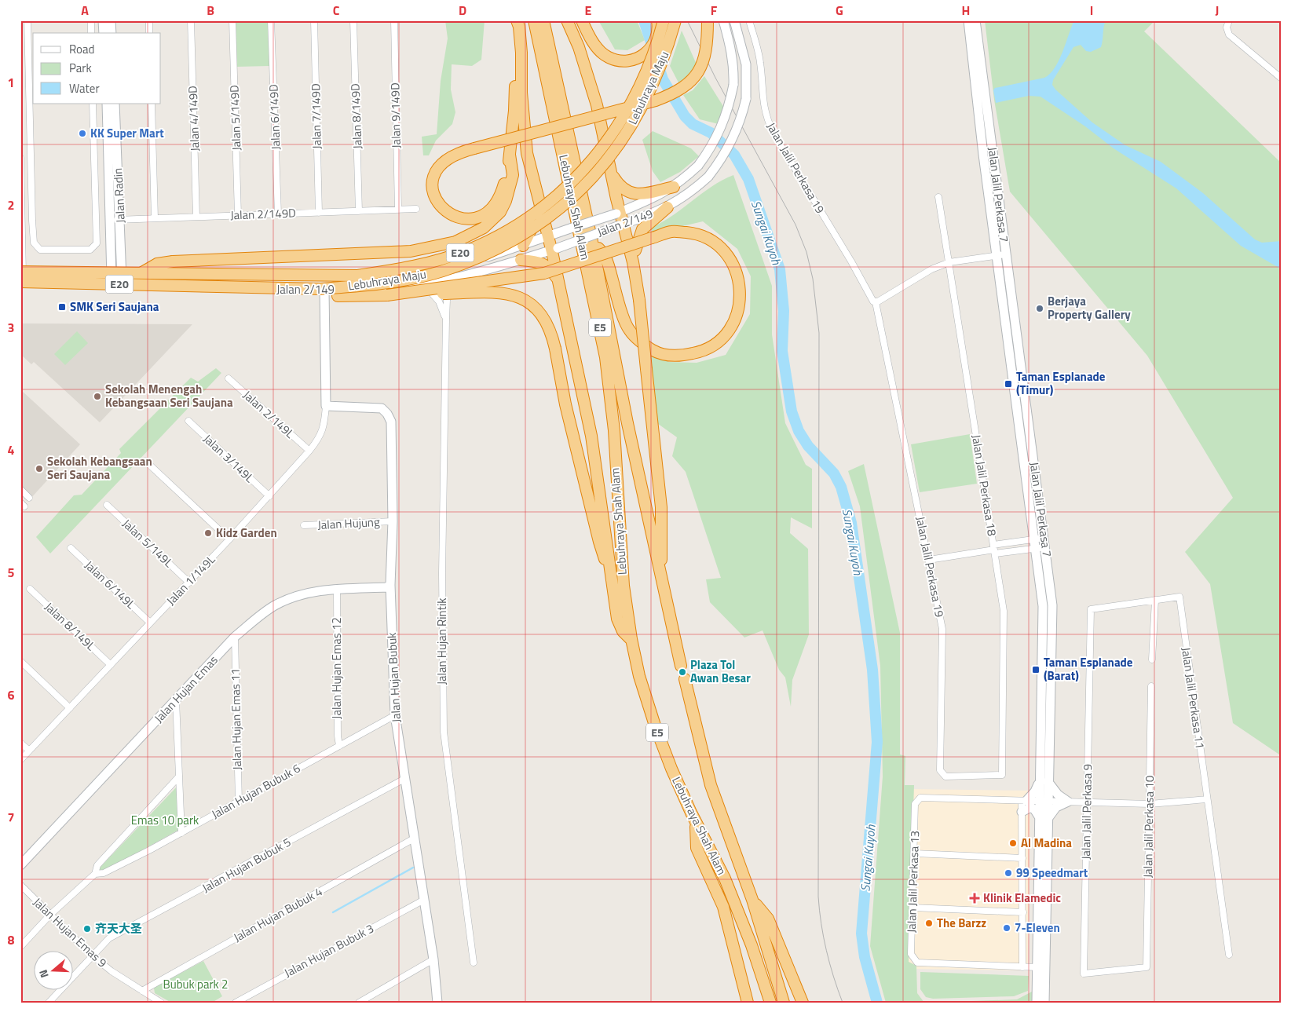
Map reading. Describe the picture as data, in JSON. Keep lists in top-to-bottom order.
{
  "streets": {
    "highway": [
      "Lebuhraya Maju",
      "Lebuhraya Shah Alam",
      "E20",
      "E5"
    ],
    "street": [
      "Jalan 9/149D",
      "Jalan 7/149D",
      "Jalan 8/149D",
      "Jalan 6/149D",
      "Jalan 5/149D",
      "Jalan 4/149D",
      "Jalan Jalil Perkasa 19",
      "Jalan Jalil Perkasa 7",
      "Jalan Radin",
      "Jalan 2/149D",
      "Jalan 2/149",
      "Jalan 2/149L",
      "Jalan 3/149L",
      "Jalan Jalil Perkasa 18",
      "Jalan Hujung",
      "Jalan 5/149L",
      "Jalan 1/149L",
      "Jalan 6/149L",
      "Jalan 8/149L",
      "Jalan Hujan Rintik",
      "Jalan Hujan Emas 12",
      "Jalan Hujan Bubuk",
      "Jalan Hujan Emas",
      "Jalan Jalil Perkasa 11",
      "Jalan Hujan Emas 11",
      "Jalan Hujan Bubuk 6",
      "Jalan Jalil Perkasa 9",
      "Jalan Jalil Perkasa 10",
      "Jalan Hujan Bubuk 5",
      "Jalan Jalil Perkasa 13",
      "Jalan Hujan Bubuk 4",
      "Jalan Hujan Emas 9",
      "Jalan Hujan Bubuk 3"
    ]
  },
  "crossings": [
    ["Lebuhraya Maju", "Jalan 2/149"],
    ["Lebuhraya Maju", "Jalan 1/149L"],
    ["Jalan 9/149D", "Jalan 2/149D"],
    ["Jalan 7/149D", "Jalan 2/149D"],
    ["Jalan 8/149D", "Jalan 2/149D"],
    ["Jalan 6/149D", "Jalan 2/149D"],
    ["Jalan 5/149D", "Jalan 2/149D"],
    ["Jalan 4/149D", "Jalan 2/149D"],
    ["Jalan Jalil Perkasa 19", "Jalan Jalil Perkasa 18"],
    ["Jalan Jalil Perkasa 7", "Jalan Jalil Perkasa 13"],
    ["Jalan Radin", "Jalan 2/149D"],
    ["Jalan Radin", "Jalan 2/149"],
    ["Jalan 2/149", "Jalan 1/149L"],
    ["Jalan 2/149", "Jalan Hujan Rintik"],
    ["Jalan 2/149L", "Jalan 1/149L"],
    ["Jalan 3/149L", "Jalan 1/149L"],
    ["Jalan Hujung", "Jalan Hujan Bubuk"],
    ["Jalan 5/149L", "Jalan 1/149L"],
    ["Jalan 1/149L", "Jalan 6/149L"],
    ["Jalan 1/149L", "Jalan 8/149L"],
    ["Jalan 1/149L", "Jalan Hujan Bubuk"],
    ["Jalan Hujan Emas 12", "Jalan Hujan Emas"],
    ["Jalan Hujan Emas 12", "Jalan Hujan Bubuk 6"],
    ["Jalan Hujan Bubuk", "Jalan Hujan Emas"],
    ["Jalan Hujan Bubuk", "Jalan Hujan Bubuk 6"],
    ["Jalan Hujan Bubuk", "Jalan Hujan Bubuk 5"],
    ["Jalan Hujan Bubuk", "Jalan Hujan Bubuk 4"],
    ["Jalan Hujan Bubuk", "Jalan Hujan Bubuk 3"],
    ["Jalan Hujan Emas", "Jalan Hujan Emas 11"],
    ["Jalan Jalil Perkasa 11", "Jalan Jalil Perkasa 9"],
    ["Jalan Jalil Perkasa 11", "Jalan Jalil Perkasa 13"],
    ["Jalan Hujan Emas 11", "Jalan Hujan Bubuk 6"],
    ["Jalan Jalil Perkasa 9", "Jalan Jalil Perkasa 10"],
    ["Jalan Jalil Perkasa 9", "Jalan Jalil Perkasa 13"],
    ["Jalan Jalil Perkasa 10", "Jalan Jalil Perkasa 13"],
    ["Jalan Hujan Bubuk 5", "Jalan Hujan Emas 9"],
    ["Jalan Hujan Bubuk 4", "Jalan Hujan Emas 9"]
  ],
  "water": ["Sungai Kuyoh"],
  "parks": ["Emas 10 park", "Bubuk park 2"],
  "places": {
    "other": [
      "KK Super Mart",
      "Berjaya Property Gallery",
      "Sekolah Menengah Kebangsaan Seri Saujana",
      "Sekolah Kebangsaan Seri Saujana",
      "Kidz Garden",
      "Plaza Tol Awan Besar",
      "Al Madina",
      "99 Speedmart",
      "The Barzz",
      "7-Eleven",
      "齐天大圣"
    ],
    "transit": ["SMK Seri Saujana", "Taman Esplanade (Timur)", "Taman Esplanade (Barat)"],
    "health": ["Klinik Elamedic"]
  },
  "legend": ["Road", "Park", "Water"],
  "north": "left",
  "grid": {
    "columns": [
      "A",
      "B",
      "C",
      "D",
      "E",
      "F",
      "G",
      "H",
      "I",
      "J"
    ],
    "rows": [
      "1",
      "2",
      "3",
      "4",
      "5",
      "6",
      "7",
      "8"
    ]
  }
}
